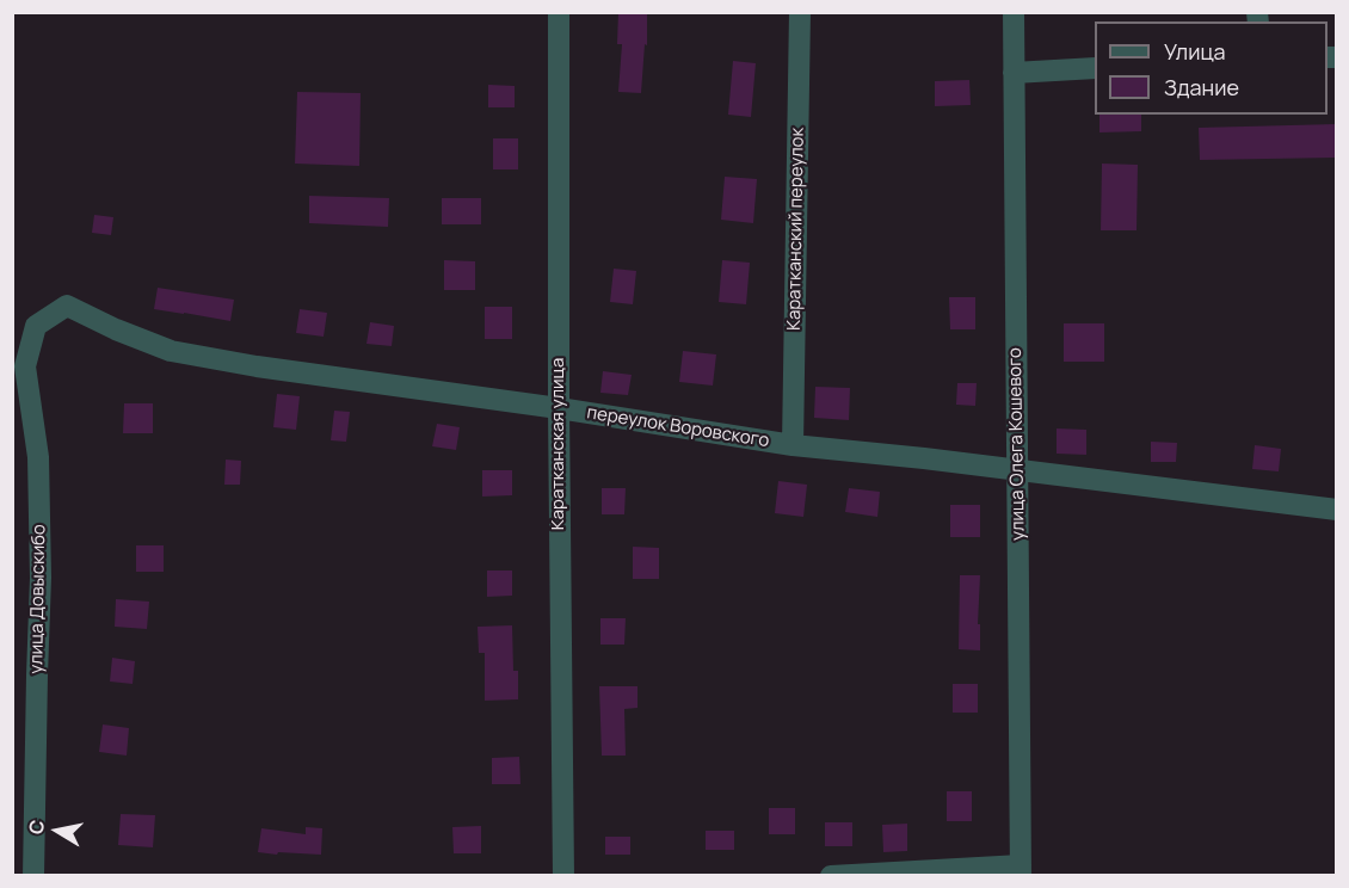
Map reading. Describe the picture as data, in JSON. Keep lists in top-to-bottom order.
{
  "streets": {
    "street": [
      "Каратканский переулок",
      "переулок Воровского",
      "Каратканская улица",
      "улица Олега Кошевого",
      "улица Довыскибо"
    ]
  },
  "crossings": [
    ["Каратканский переулок", "переулок Воровского"],
    ["переулок Воровского", "Каратканская улица"],
    ["переулок Воровского", "улица Олега Кошевого"],
    ["переулок Воровского", "улица Довыскибо"]
  ],
  "legend": ["Улица", "Здание"],
  "north": "left"
}
